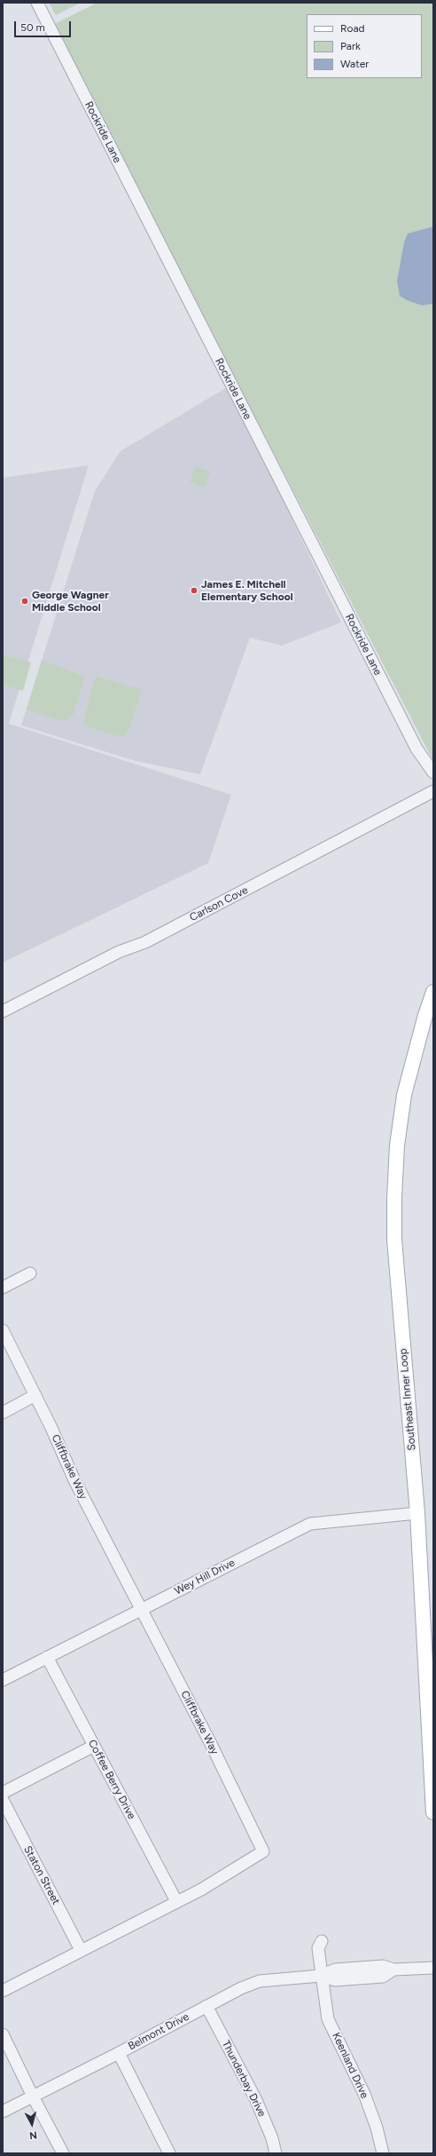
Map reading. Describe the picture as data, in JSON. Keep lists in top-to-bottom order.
{
  "streets": {
    "main road": ["Southeast Inner Loop"],
    "street": [
      "Rockride Lane",
      "Carlson Cove",
      "Cliffbrake Way",
      "Wey Hill Drive",
      "Coffee Berry Drive",
      "Staton Street",
      "Belmont Drive",
      "Keenland Drive",
      "Thunderbay Drive"
    ]
  },
  "crossings": [
    ["Southeast Inner Loop", "Wey Hill Drive"],
    ["Cliffbrake Way", "Wey Hill Drive"],
    ["Cliffbrake Way", "Coffee Berry Drive"],
    ["Cliffbrake Way", "Staton Street"],
    ["Wey Hill Drive", "Coffee Berry Drive"],
    ["Belmont Drive", "Keenland Drive"],
    ["Belmont Drive", "Thunderbay Drive"]
  ],
  "places": ["James E. Mitchell Elementary School", "George Wagner Middle School"],
  "legend": ["Road", "Park", "Water"],
  "scale_bar": "50 m",
  "north": "bottom"
}
